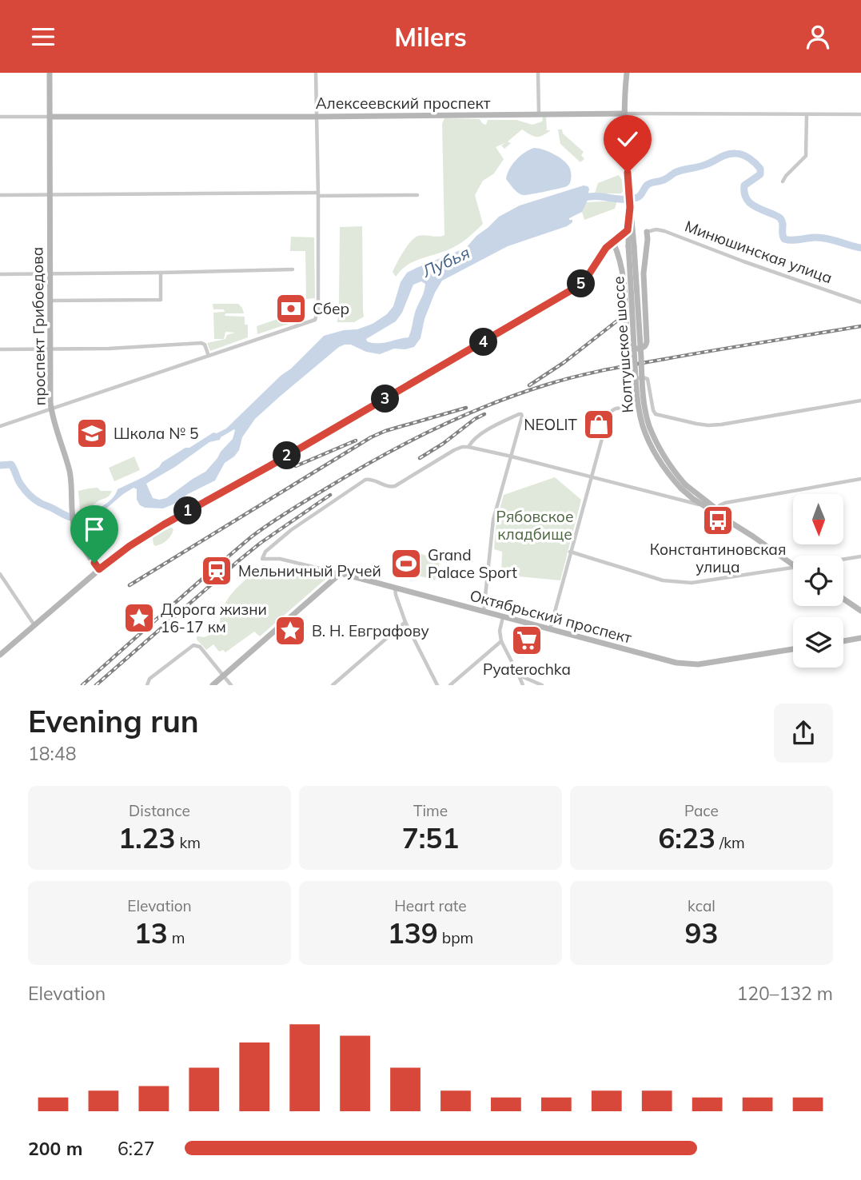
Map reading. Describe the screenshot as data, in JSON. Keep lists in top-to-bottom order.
{
  "streets": {
    "street": [
      "Алексеевский проспект",
      "Минюшинская улица",
      "проспект Грибоедова",
      "Колтушское шоссе",
      "Октябрьский проспект"
    ]
  },
  "crossings": [
    ["Алексеевский проспект", "проспект Грибоедова"],
    ["Алексеевский проспект", "Колтушское шоссе"],
    ["Минюшинская улица", "Колтушское шоссе"]
  ],
  "water": ["Лубья"],
  "parks": ["Рябовское кладбище"],
  "places": {
    "bank": ["Сбер"],
    "shop": ["NEOLIT"],
    "school or university": ["Школа № 5"],
    "bus stop": ["Константиновская улица"],
    "sports": ["Grand Palace Sport"],
    "station": ["Мельничный Ручей"],
    "place": ["Дорога жизни 16-17 км", "В. Н. Евграфову"],
    "supermarket": ["Pyaterochka"]
  },
  "north": "bottom",
  "page": {
    "header": "Milers",
    "pins": [
      "5",
      "4",
      "3",
      "2",
      "1"
    ],
    "heading": ["Evening run", "18:48"],
    "stats": [
      ["Distance", "1.23 km"],
      ["Time", "7:51"],
      ["Pace", "6:23 /km"],
      ["Elevation", "13 m"],
      ["Heart rate", "139 bpm"],
      ["kcal", "93"]
    ],
    "chart": ["Elevation", "120–132 m"],
    "list": [
      {
        "name": "200 m",
        "note": "6:27"
      }
    ]
  }
}
